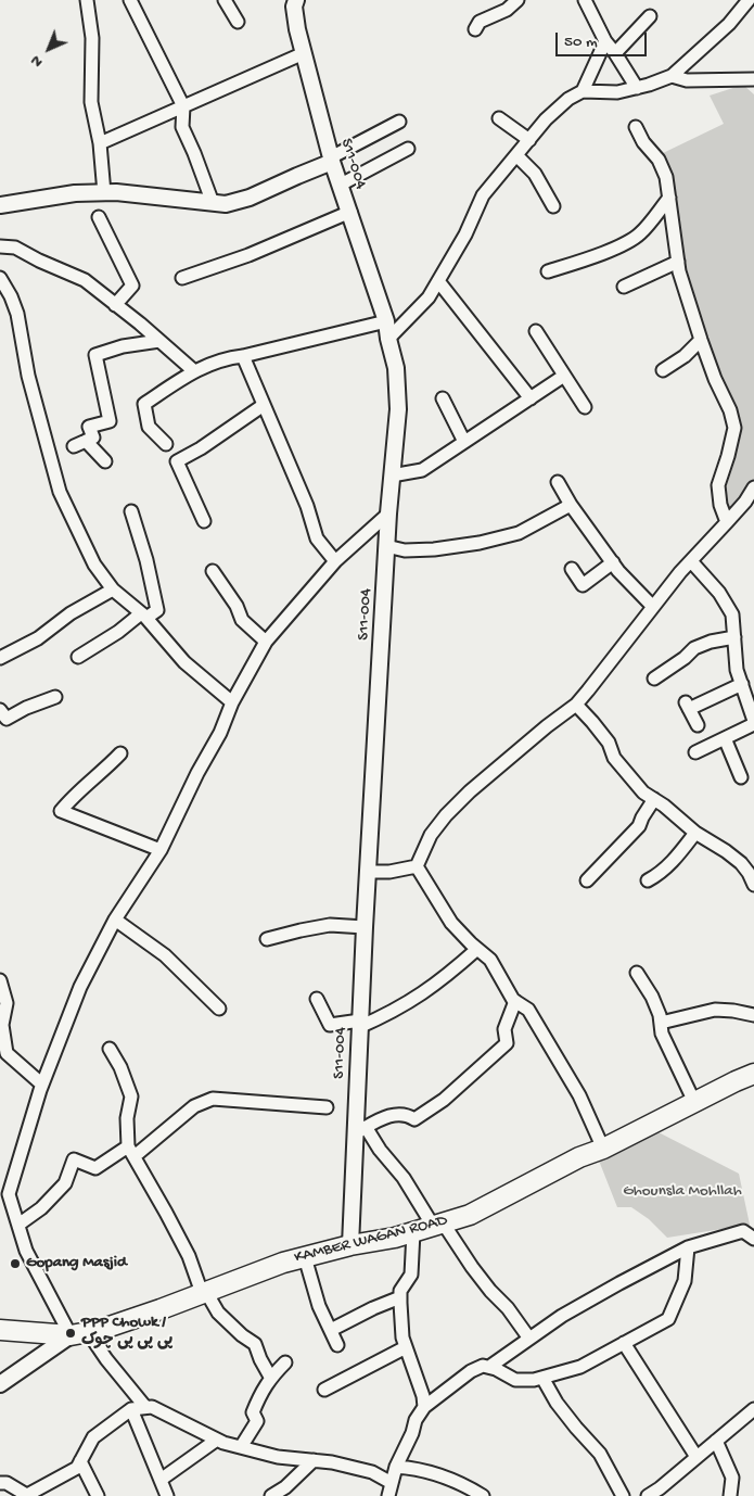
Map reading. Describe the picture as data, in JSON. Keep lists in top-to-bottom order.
{
  "streets": {
    "main road": ["KAMBER WAGAN ROAD"],
    "street": ["S11-004"]
  },
  "crossings": [
    ["S11-004", "KAMBER WAGAN ROAD"]
  ],
  "parks": ["Ghounsla Mohllah"],
  "places": ["Gopang Masjid", "PPP Chowk / پی پی پی چوک"],
  "scale_bar": "50 m",
  "north": "bottom left"
}
